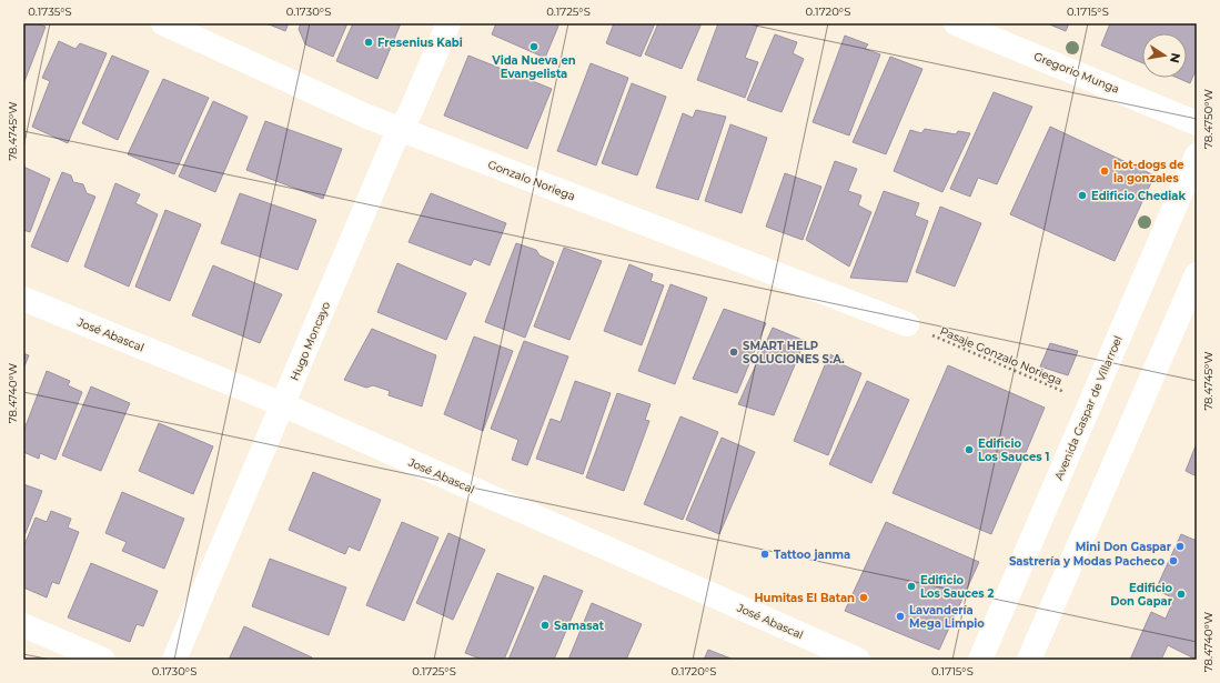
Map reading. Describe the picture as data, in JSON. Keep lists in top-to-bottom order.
{
  "streets": {
    "street": [
      "Gregorio Munga",
      "Gonzalo Noriega",
      "José Abascal",
      "Hugo Moncayo",
      "Avenida Gaspar de Villarroel"
    ],
    "path": ["Pasaje Gonzalo Noriega"]
  },
  "crossings": [
    ["Gonzalo Noriega", "Hugo Moncayo"],
    ["Gonzalo Noriega", "Pasaje Gonzalo Noriega"],
    ["José Abascal", "Hugo Moncayo"],
    ["Pasaje Gonzalo Noriega", "Avenida Gaspar de Villarroel"]
  ],
  "places": [
    "Fresenius Kabi",
    "Vida Nueva en Evangelista",
    "hot-dogs de la gonzales",
    "Edificio Chediak",
    "SMART HELP SOLUCIONES S.A.",
    "Edificio Los Sauces 1",
    "Mini Don Gaspar",
    "Tattoo janma",
    "Sastrería y Modas Pacheco",
    "Edificio Los Sauces 2",
    "Edificio Don Gapar",
    "Humitas El Batan",
    "Lavandería Mega Limpio",
    "Samasat"
  ],
  "north": "right",
  "coordinates": [
    "0.1735°S",
    "0.1730°S",
    "0.1725°S",
    "0.1720°S",
    "0.1715°S",
    "78.4750°W",
    "78.4745°W",
    "78.4740°W"
  ]
}
